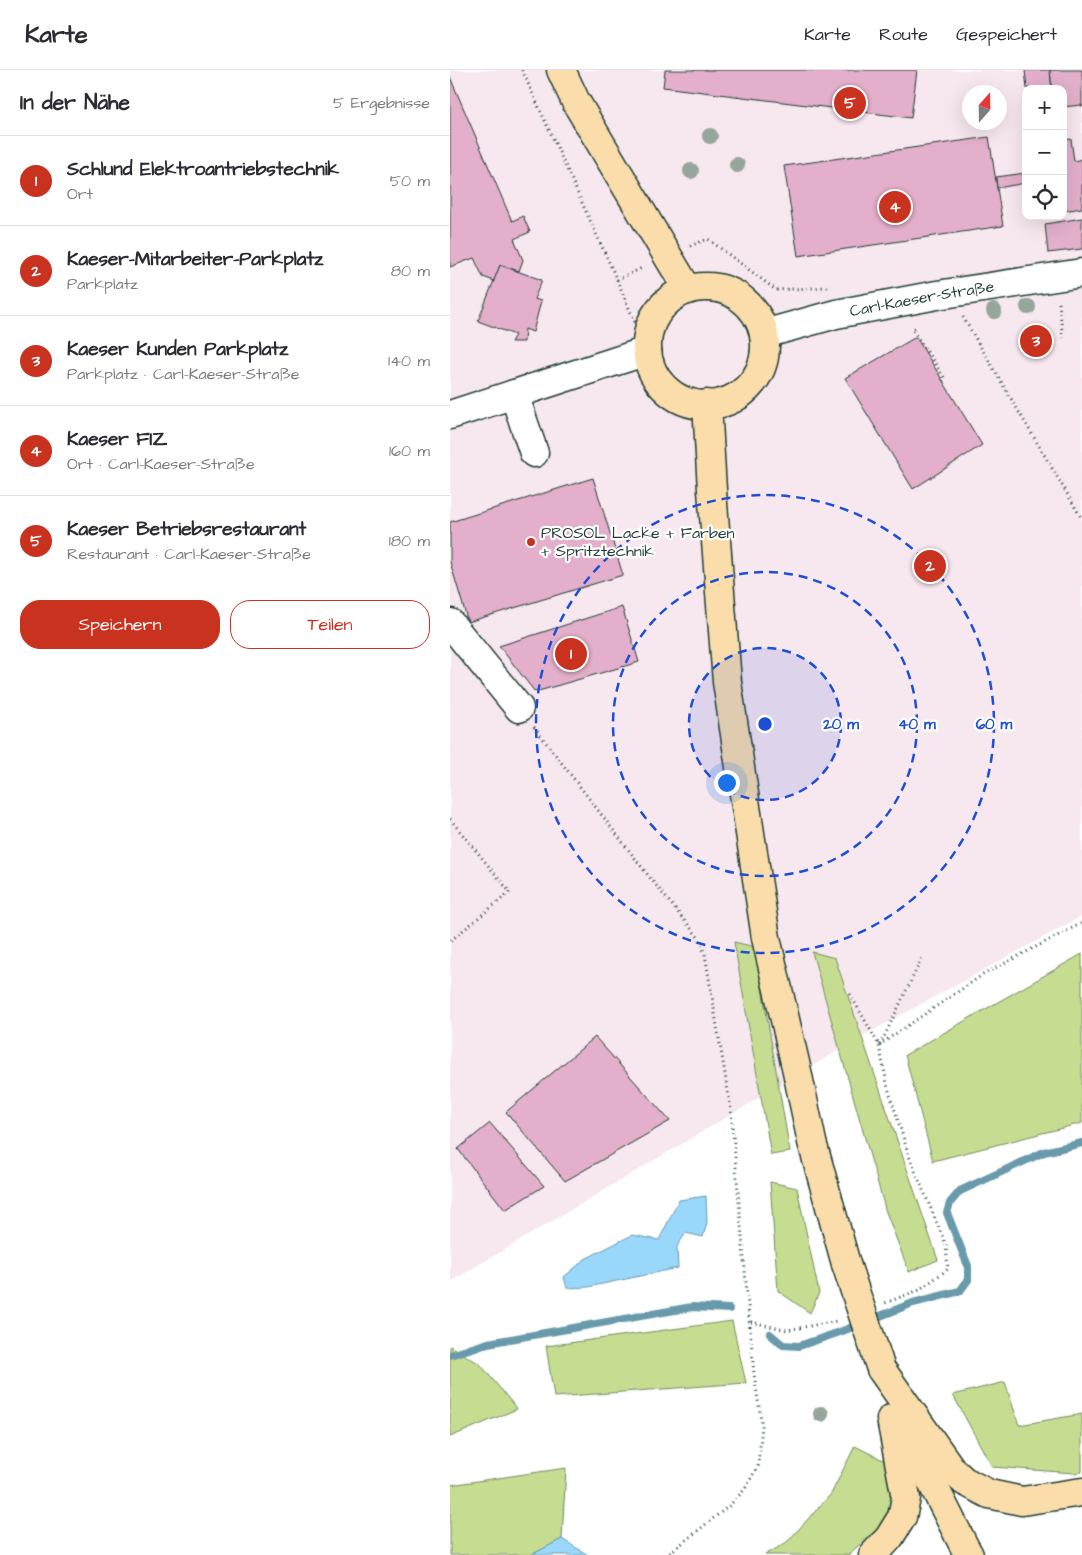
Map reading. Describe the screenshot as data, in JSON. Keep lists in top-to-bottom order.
{
  "streets": {
    "street": ["Carl-Kaeser-Straße"]
  },
  "places": ["PROSOL Lacke + Farben + Spritztechnik"],
  "north": "top",
  "page": {
    "header": "Karte",
    "nav": ["Karte", "Route", "Gespeichert"],
    "heading": ["In der Nähe", "5 Ergebnisse"],
    "map_buttons": ["+", "−"],
    "pins": [
      "5",
      "4",
      "3",
      "2",
      "1"
    ],
    "list": [
      {
        "mark": "1",
        "name": "Schlund Elektroantriebstechnik",
        "note": "Ort",
        "value": "50 m"
      },
      {
        "mark": "2",
        "name": "Kaeser-Mitarbeiter-Parkplatz",
        "note": "Parkplatz",
        "value": "80 m"
      },
      {
        "mark": "3",
        "name": "Kaeser Kunden Parkplatz",
        "note": "Parkplatz · Carl-Kaeser-Straße",
        "value": "140 m"
      },
      {
        "mark": "4",
        "name": "Kaeser FIZ",
        "note": "Ort · Carl-Kaeser-Straße",
        "value": "160 m"
      },
      {
        "mark": "5",
        "name": "Kaeser Betriebsrestaurant",
        "note": "Restaurant · Carl-Kaeser-Straße",
        "value": "180 m"
      }
    ],
    "buttons": ["Speichern", "Teilen"]
  },
  "rings": ["20 m", "40 m", "60 m"]
}
